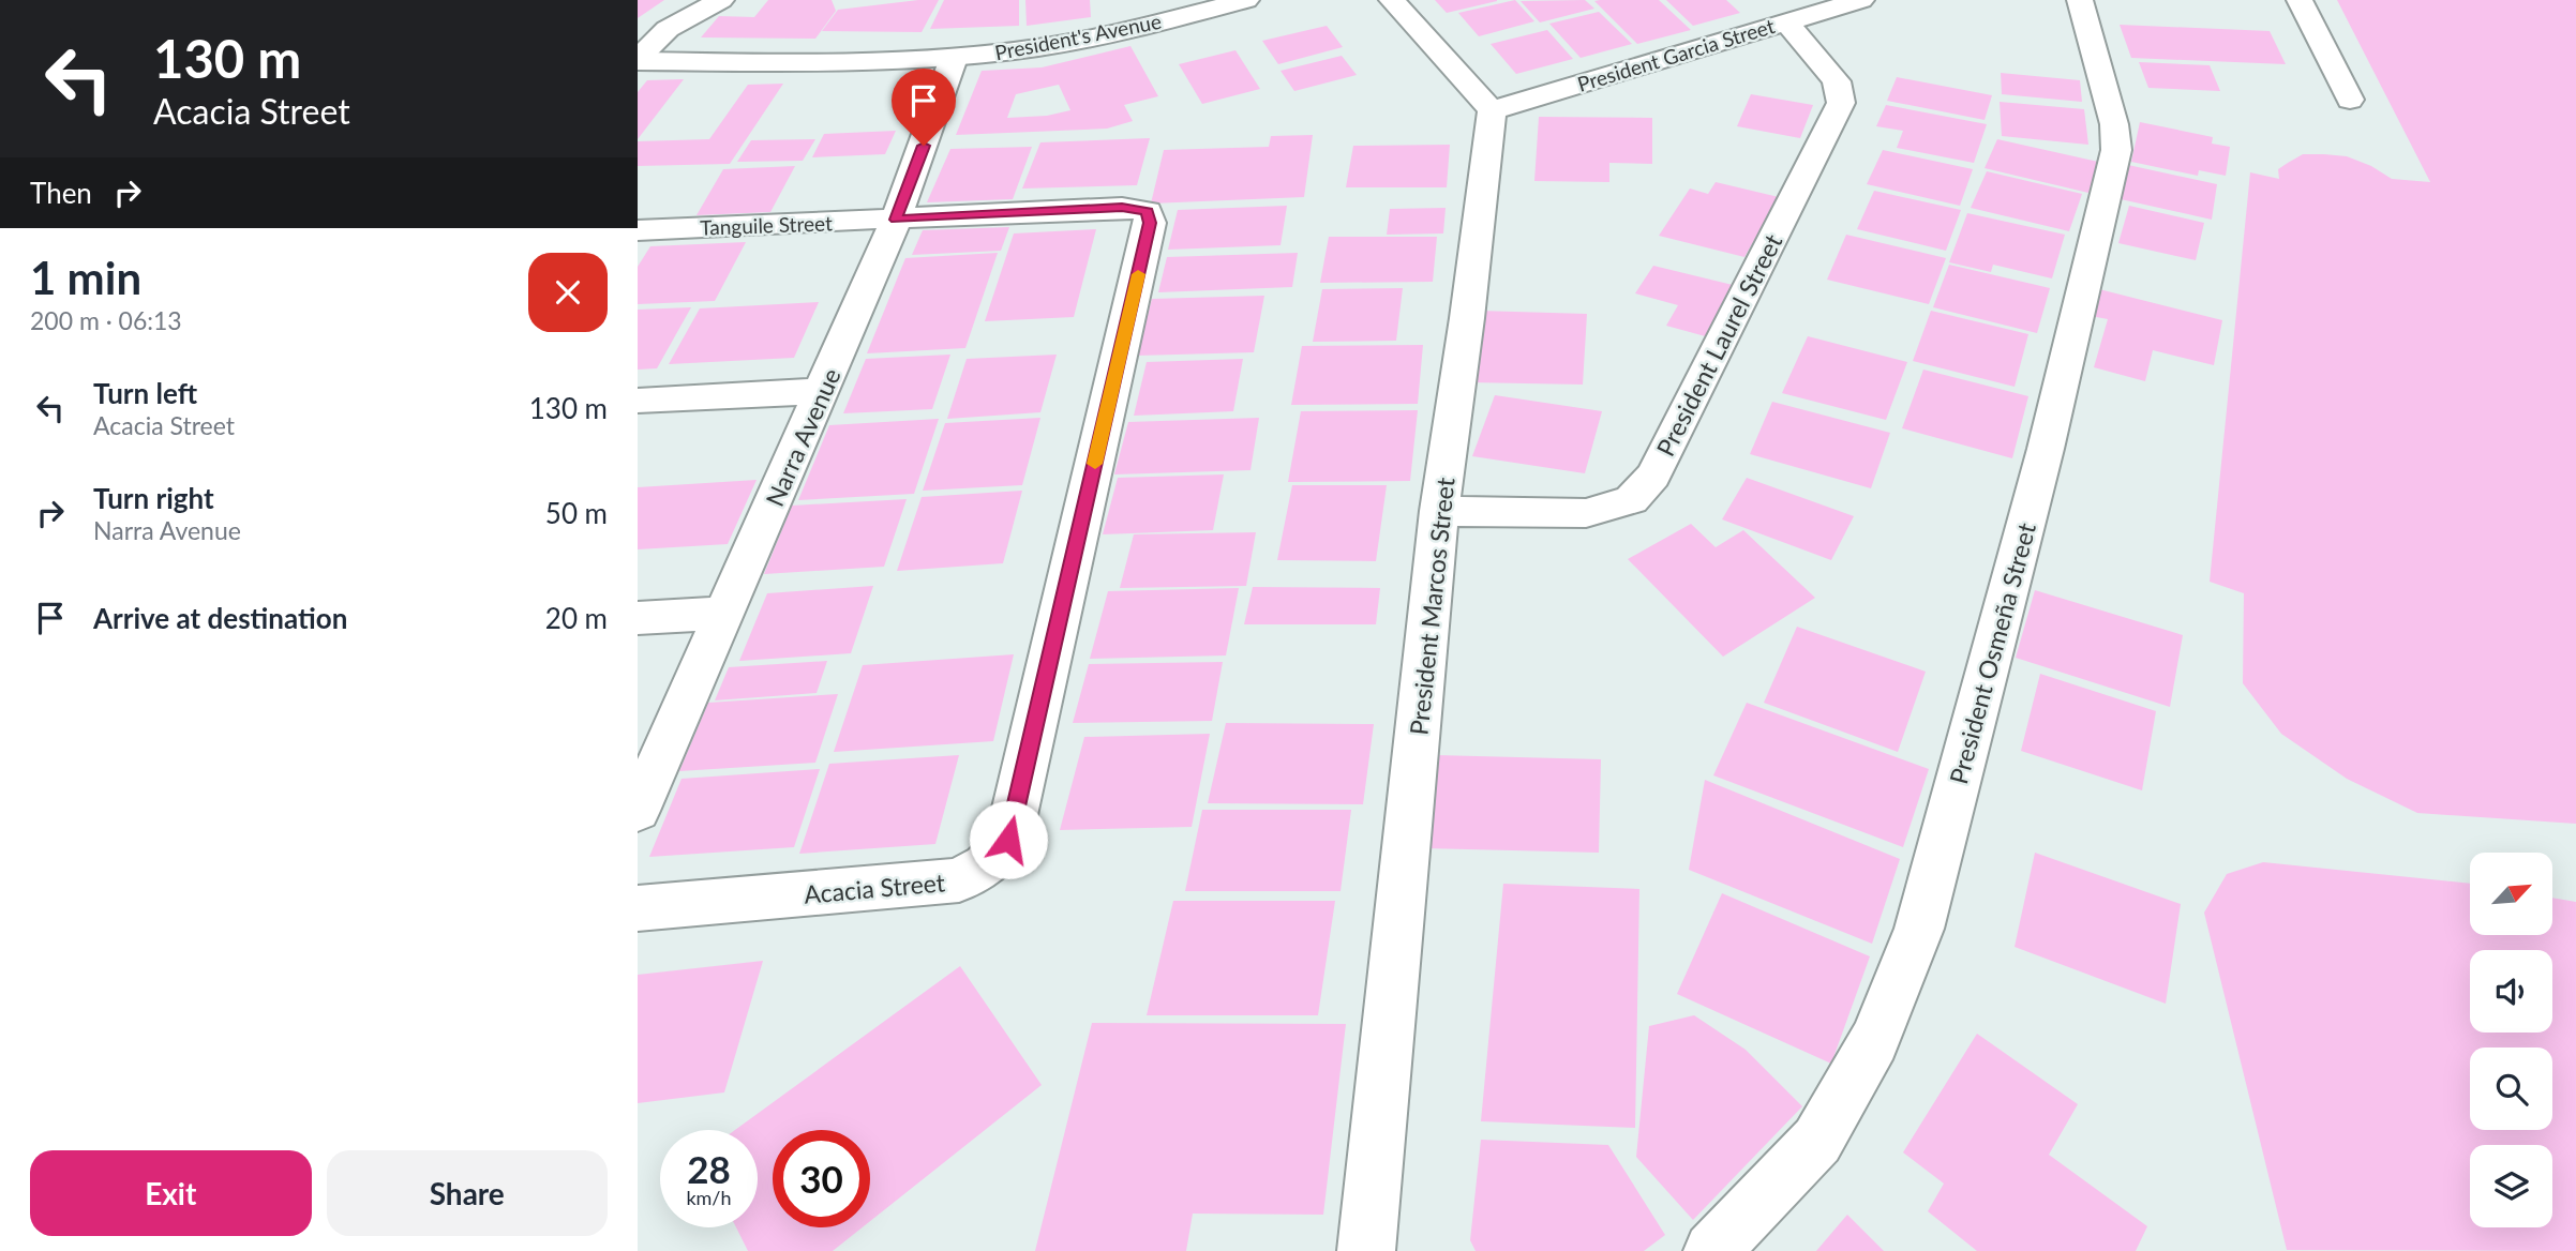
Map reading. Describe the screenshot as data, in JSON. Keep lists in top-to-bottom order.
{
  "streets": {
    "street": [
      "President's Avenue",
      "President Garcia Street",
      "Tanguile Street",
      "President Laurel Street",
      "Narra Avenue",
      "President Marcos Street",
      "President Osmeña Street",
      "Acacia Street"
    ]
  },
  "crossings": [
    ["President's Avenue", "Narra Avenue"],
    ["President Garcia Street", "President Laurel Street"],
    ["President Garcia Street", "President Marcos Street"],
    ["Tanguile Street", "Narra Avenue"],
    ["Tanguile Street", "Acacia Street"],
    ["President Laurel Street", "President Marcos Street"],
    ["Narra Avenue", "Acacia Street"]
  ],
  "north": "top right",
  "page": {
    "turn": ["130 m", "Acacia Street"],
    "then": "Then",
    "heading": ["1 min", "200 m · 06:13"],
    "list": [
      {
        "name": "Turn left",
        "note": "Acacia Street",
        "value": "130 m"
      },
      {
        "name": "Turn right",
        "note": "Narra Avenue",
        "value": "50 m"
      },
      {
        "name": "Arrive at destination",
        "value": "20 m"
      }
    ],
    "speed": "28 km/h",
    "limit": "30",
    "buttons": ["Exit", "Share"]
  }
}
